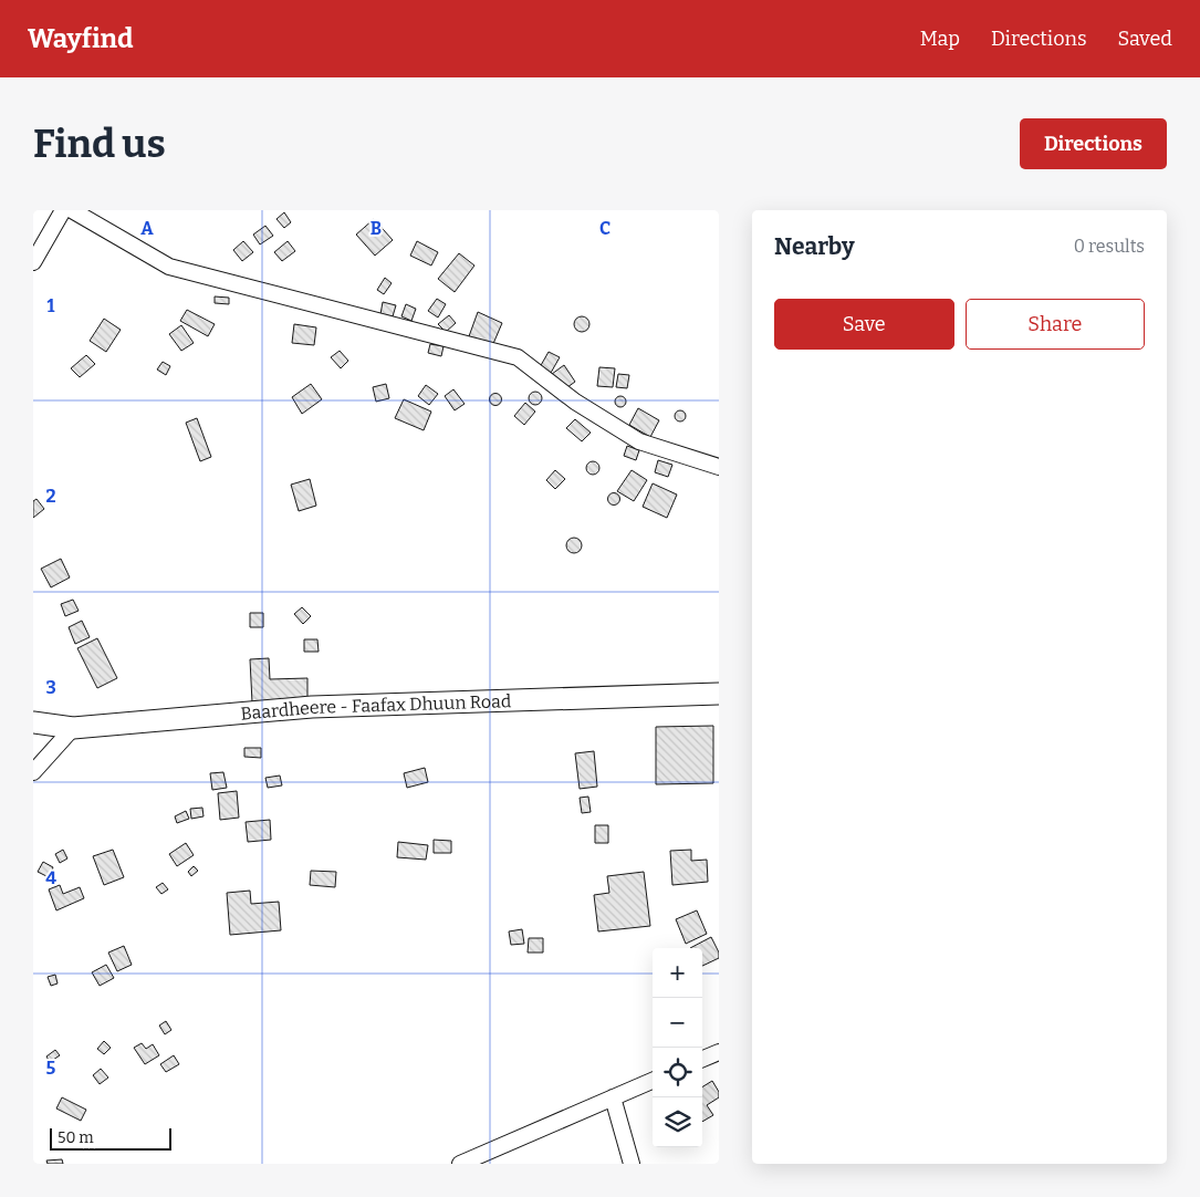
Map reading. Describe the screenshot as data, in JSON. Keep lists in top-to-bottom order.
{
  "streets": {
    "main road": ["Baardheere - Faafax Dhuun Road"]
  },
  "scale_bar": "50 m",
  "page": {
    "header": "Wayfind",
    "nav": ["Map", "Directions", "Saved"],
    "buttons": [
      "Directions",
      ["Save", "Share"]
    ],
    "title": "Find us",
    "heading": ["Nearby", "0 results"],
    "map_buttons": ["+", "−"],
    "scale": "50 m"
  },
  "grid": {
    "columns": ["A", "B", "C"],
    "rows": [
      "1",
      "2",
      "3",
      "4",
      "5"
    ]
  }
}
